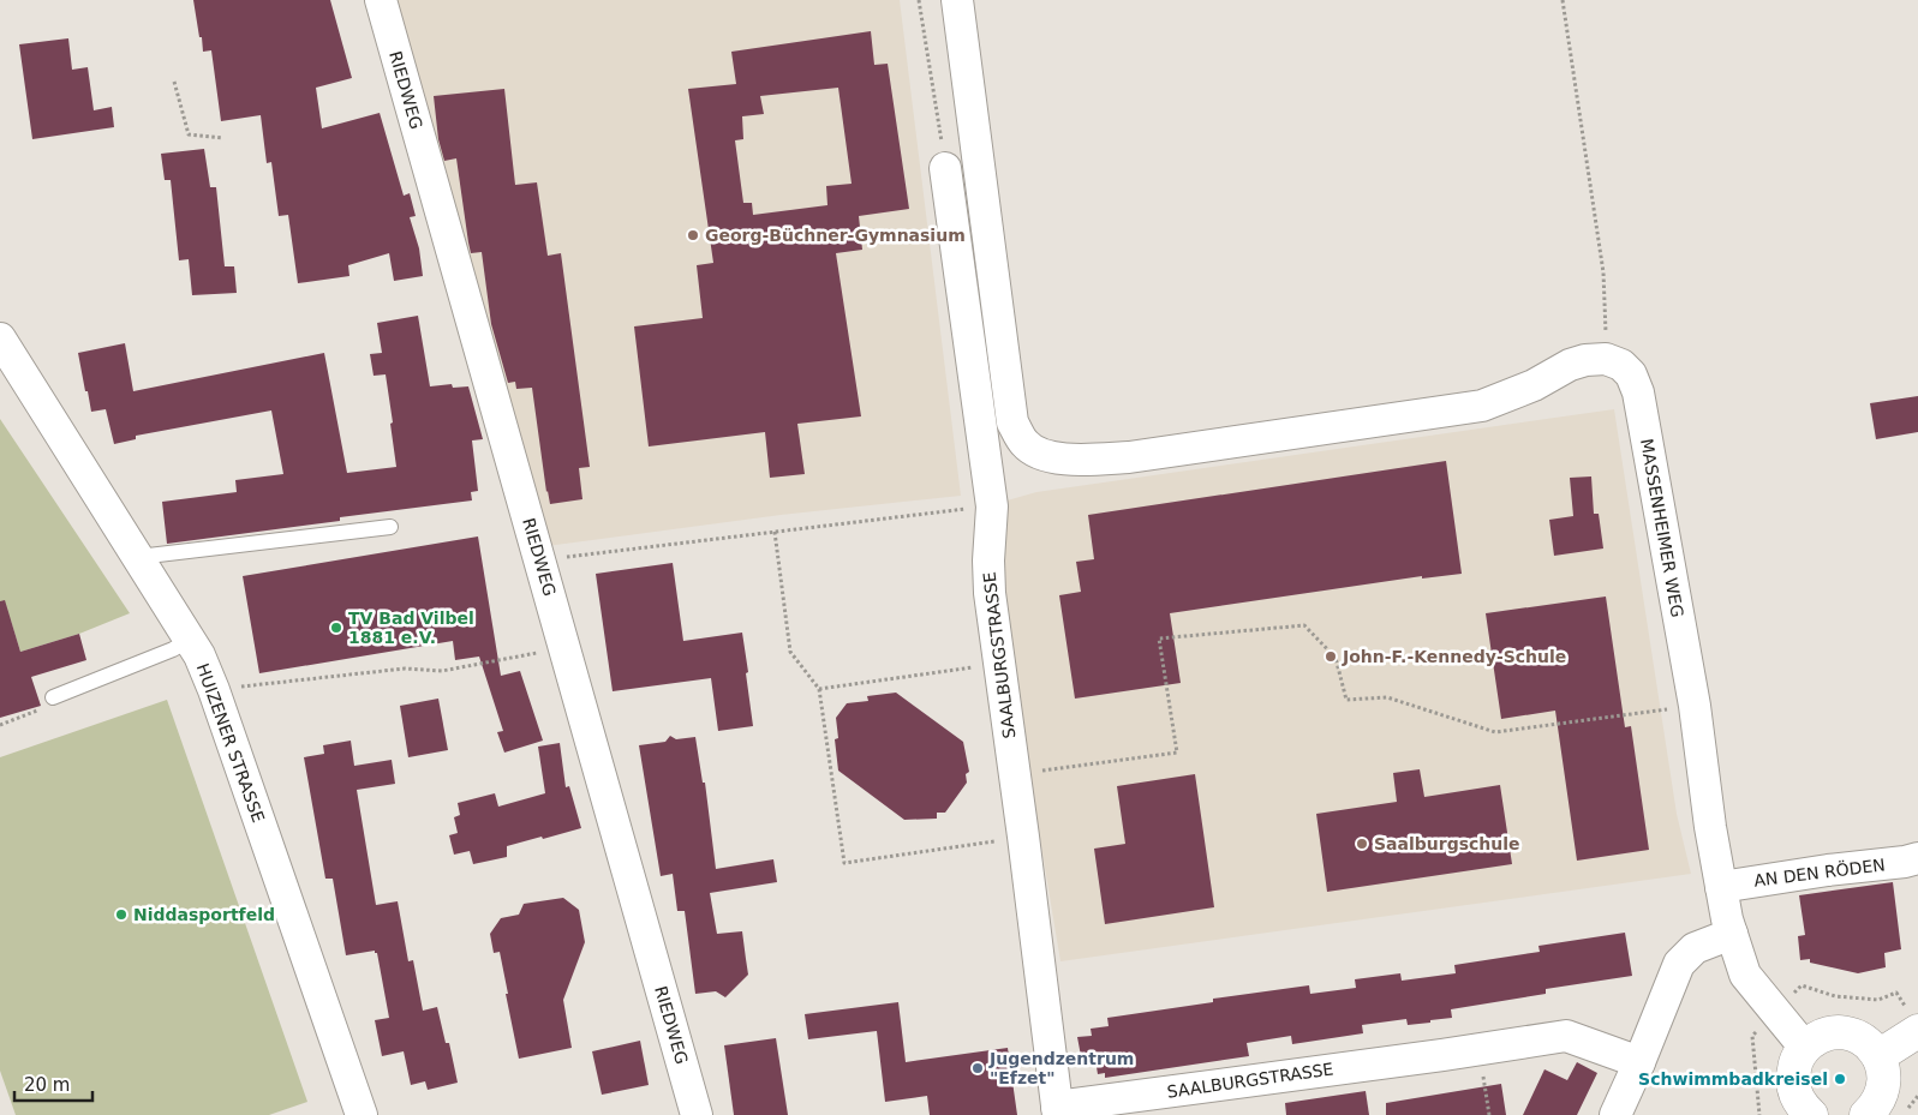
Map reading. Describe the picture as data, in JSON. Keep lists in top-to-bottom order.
{
  "streets": {
    "street": [
      "RIEDWEG",
      "MASSENHEIMER WEG",
      "SAALBURGSTRASSE",
      "HUIZENER STRASSE",
      "AN DEN RÖDEN"
    ]
  },
  "crossings": [
    ["MASSENHEIMER WEG", "AN DEN RÖDEN"]
  ],
  "places": [
    "Georg-Büchner-Gymnasium",
    "TV Bad Vilbel 1881 e.V.",
    "John-F.-Kennedy-Schule",
    "Saalburgschule",
    "Niddasportfeld",
    "Jugendzentrum \"Efzet\"",
    "Schwimmbadkreisel"
  ],
  "scale_bar": "20 m"
}
